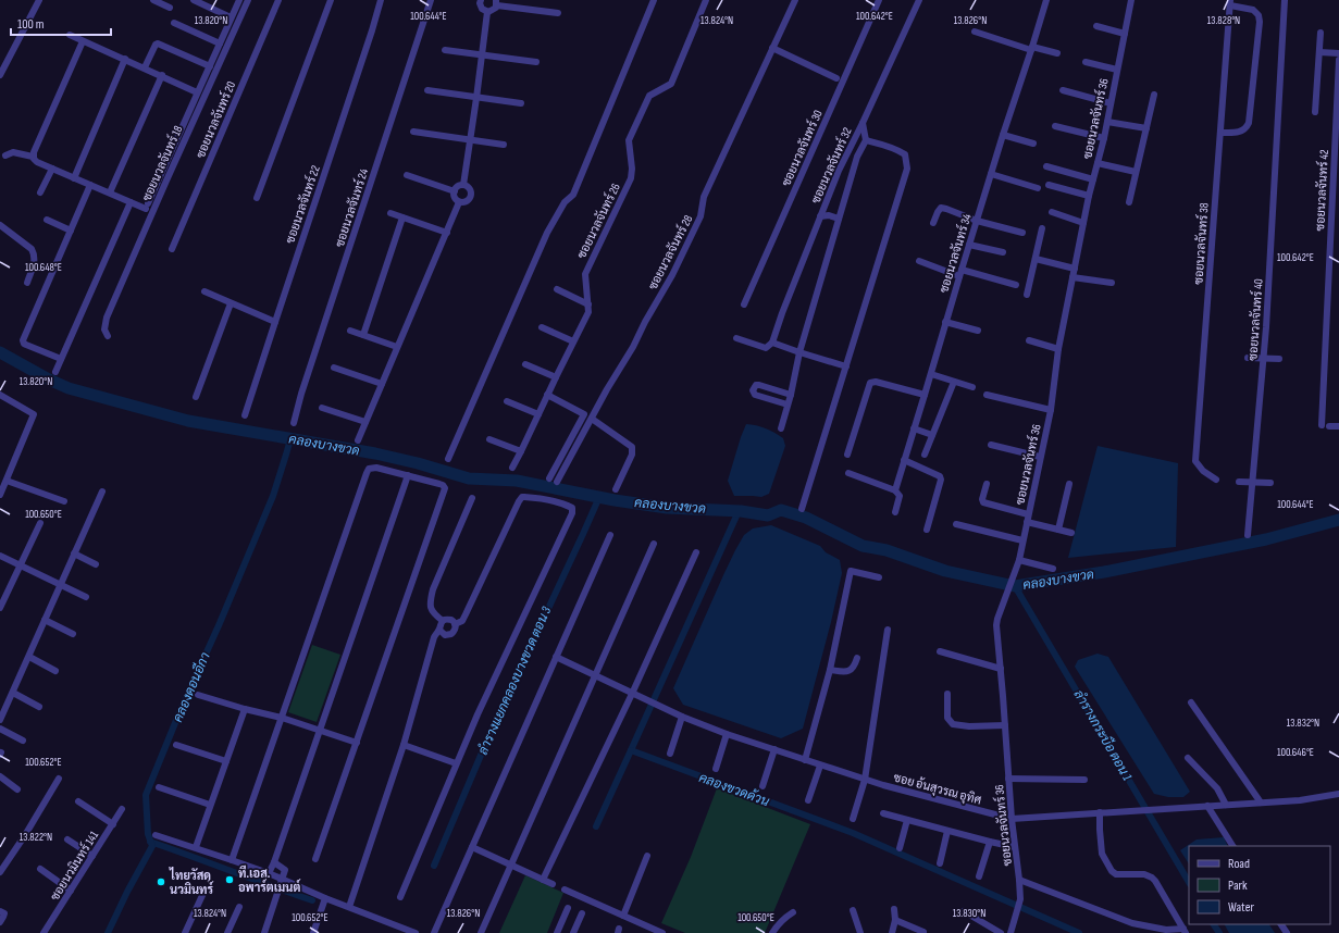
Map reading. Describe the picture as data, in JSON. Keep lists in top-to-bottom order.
{
  "streets": {
    "street": [
      "ซอยนวลจันทร์ 36",
      "ซอยนวลจันทร์ 20",
      "ซอยนวลจันทร์ 30",
      "ซอยนวลจันทร์ 18",
      "ซอยนวลจันทร์ 32",
      "ซอยนวลจันทร์ 42",
      "ซอยนวลจันทร์ 22",
      "ซอยนวลจันทร์ 24",
      "ซอยนวลจันทร์ 26",
      "ซอยนวลจันทร์ 38",
      "ซอยนวลจันทร์ 28",
      "ซอยนวลจันทร์ 34",
      "ซอยนวลจันทร์ 40",
      "ซอย อ้นสุวรณ อุทิศ",
      "ซอยนวมินทร์ 141"
    ]
  },
  "crossings": [
    ["ซอยนวลจันทร์ 36", "ซอย อ้นสุวรณ อุทิศ"]
  ],
  "water": [
    "คลองบางขวด",
    "ลำรางแยกคลองบางขวด ตอน 3",
    "คลองดอนอีกา",
    "ลำรางกระบือ ตอน 1",
    "คลองขวดด้วน"
  ],
  "places": ["ที.เอส. อพาร์ตเมนต์", "ไทยวัสดุ นวมินทร์"],
  "legend": ["Road", "Park", "Water"],
  "scale_bar": "100 m",
  "coordinates": [
    "100.644°E",
    "100.642°E",
    "13.820°N",
    "13.824°N",
    "13.826°N",
    "13.828°N",
    "100.648°E",
    "100.650°E",
    "13.832°N",
    "100.646°E",
    "100.652°E",
    "13.822°N",
    "13.830°N"
  ]
}
